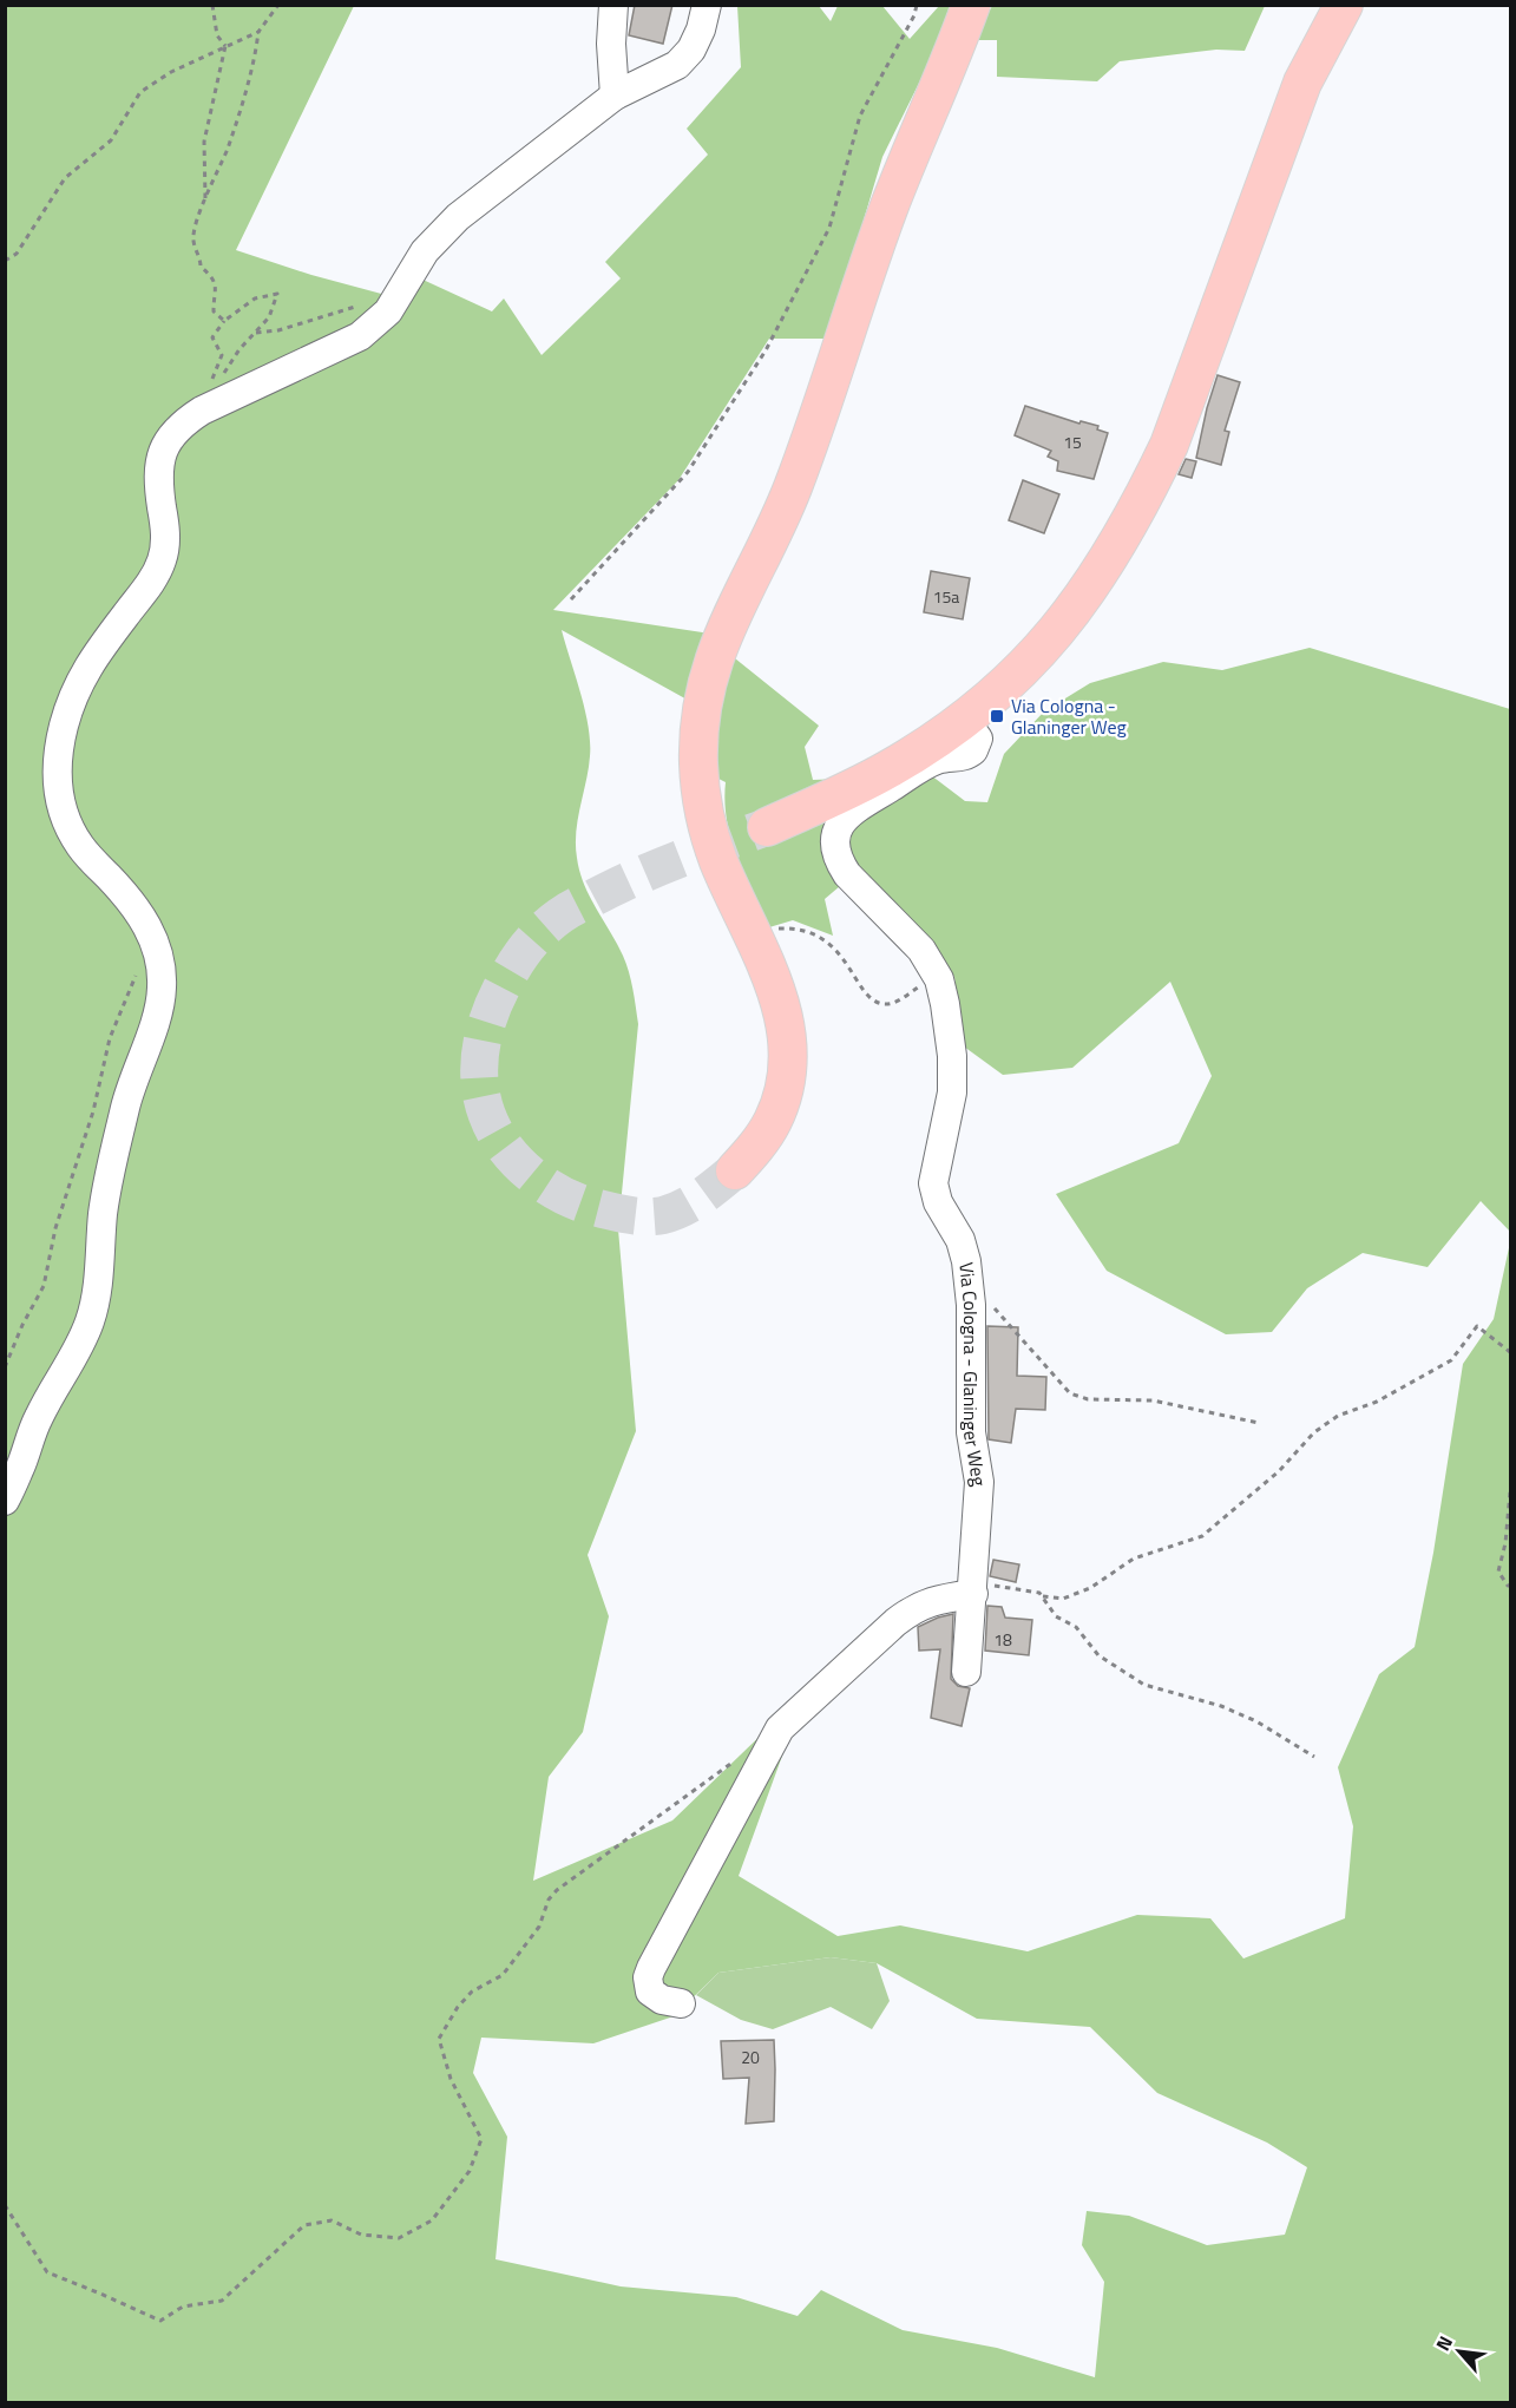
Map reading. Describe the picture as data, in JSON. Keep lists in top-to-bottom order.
{
  "streets": {
    "street": ["Via Cologna - Glaninger Weg"]
  },
  "places": {
    "transit": ["Via Cologna - Glaninger Weg"]
  },
  "house_numbers": [
    "15",
    "15a",
    "18",
    "20"
  ],
  "north": "top left"
}
